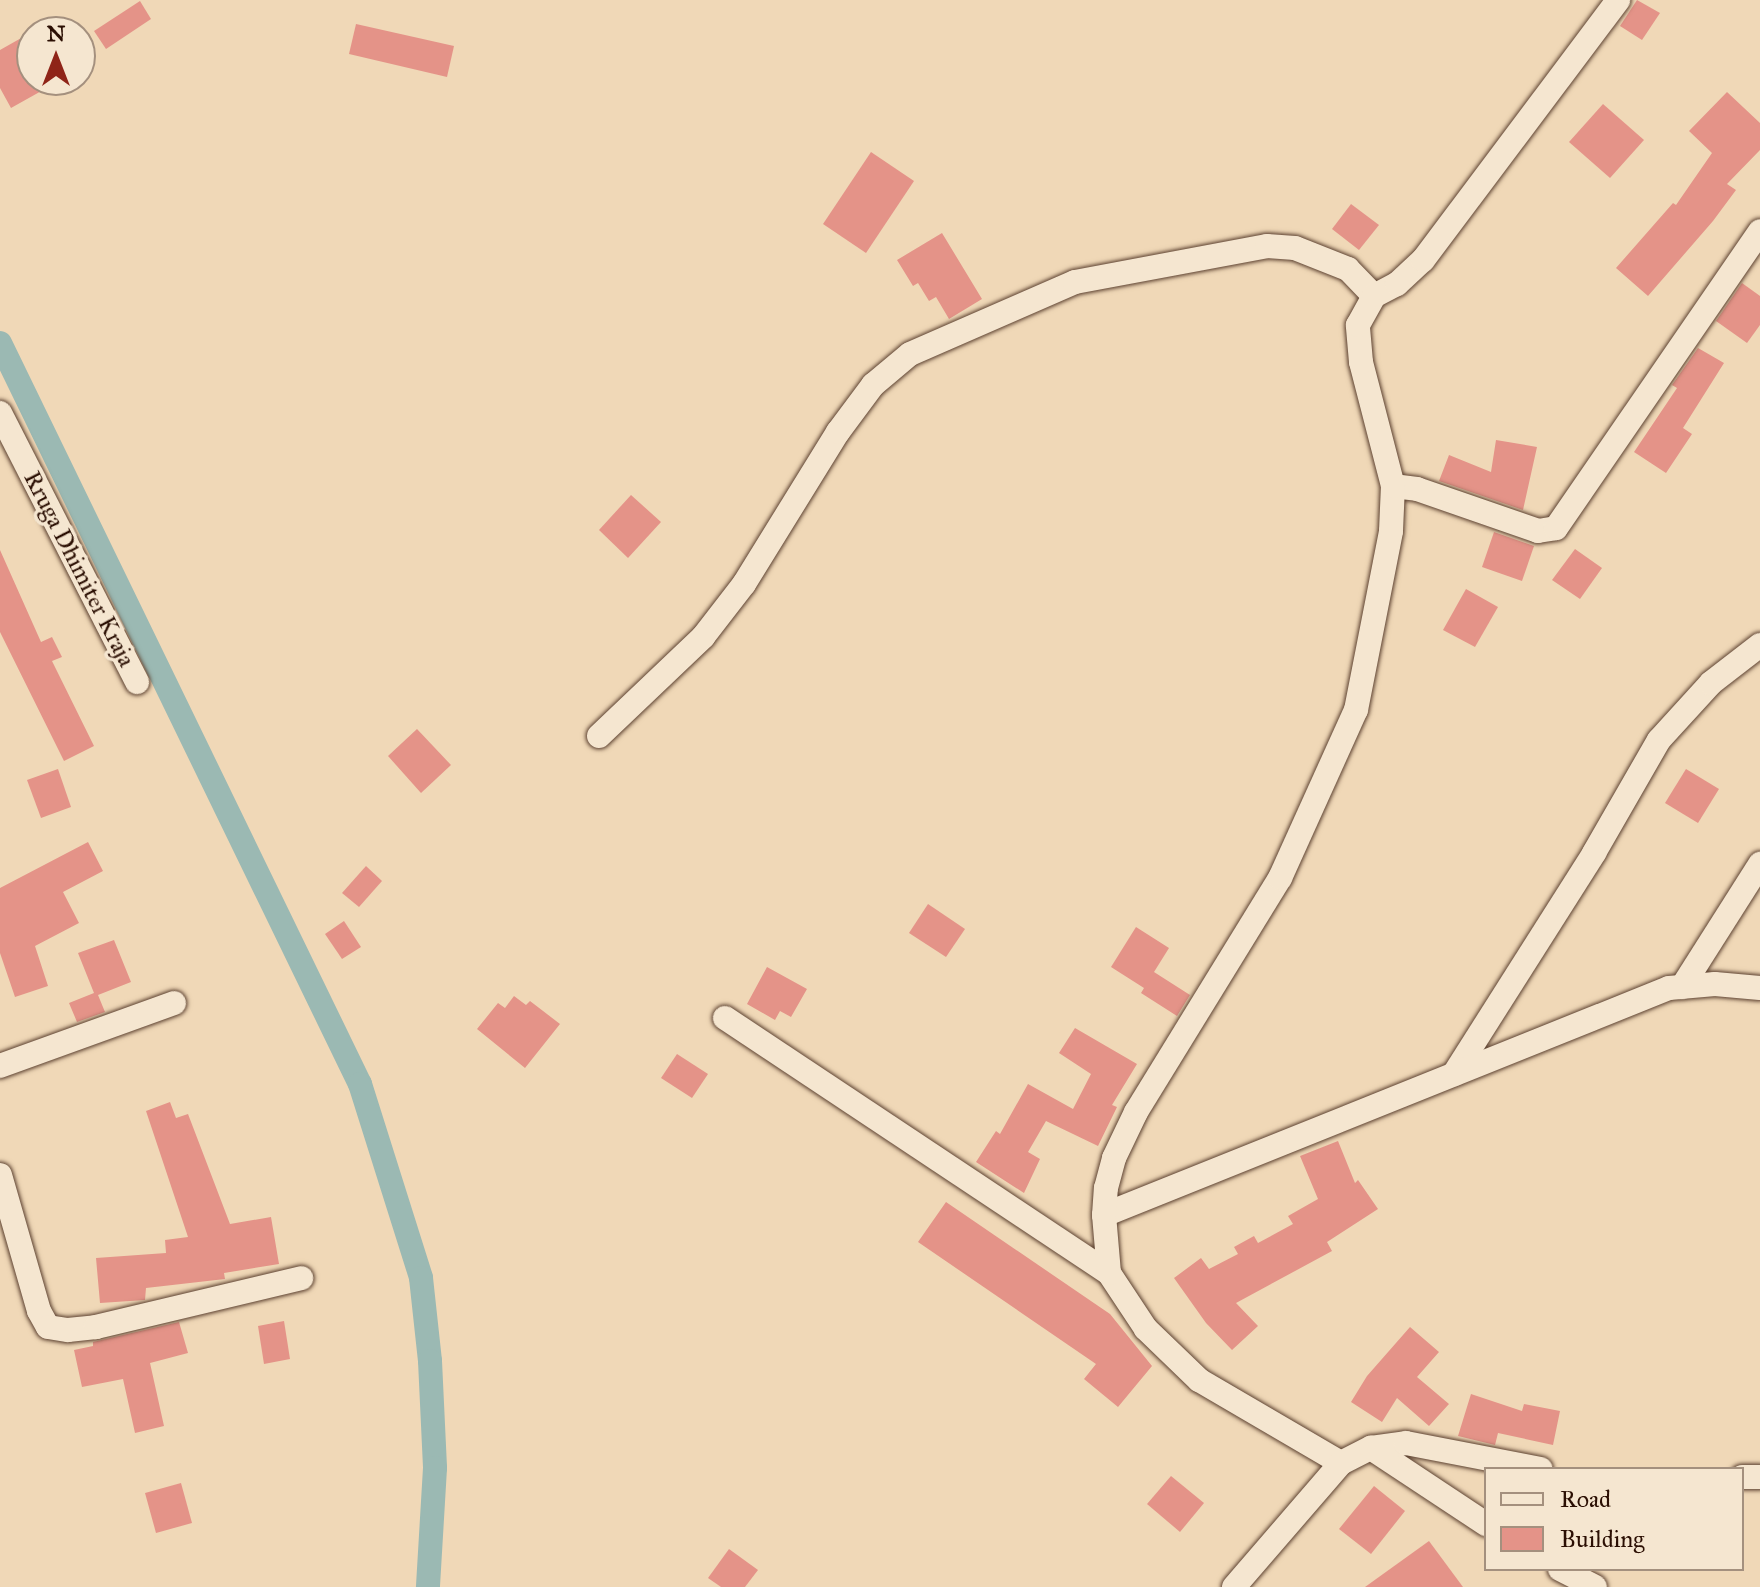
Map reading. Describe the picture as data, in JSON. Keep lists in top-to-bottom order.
{
  "streets": {
    "street": ["Rruga Dhimiter Kraja"]
  },
  "legend": ["Road", "Building"],
  "north": "top"
}
